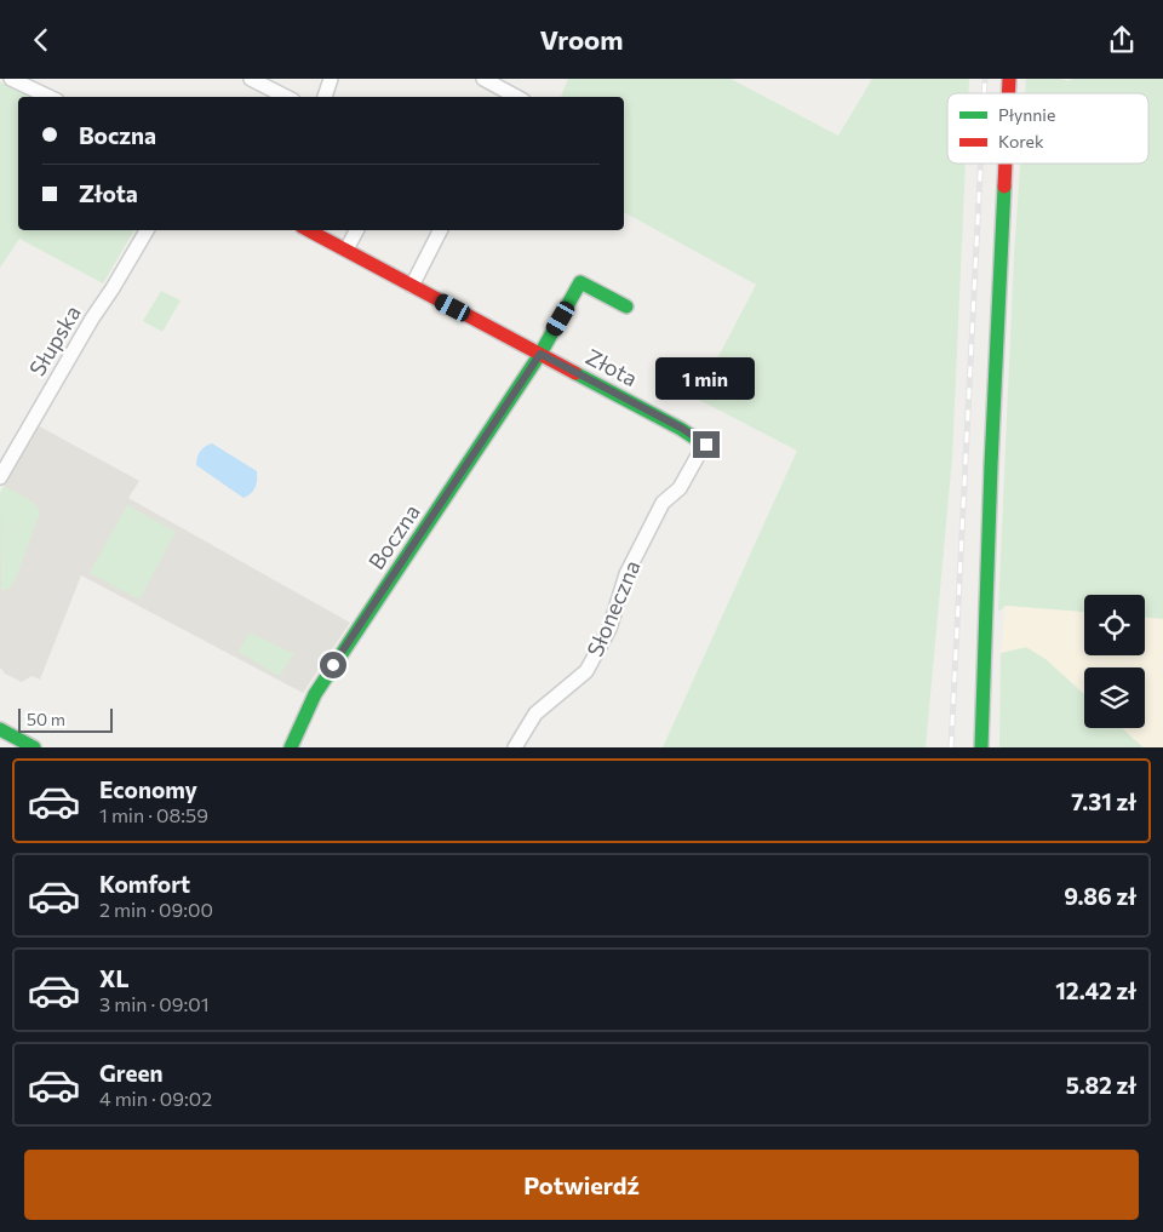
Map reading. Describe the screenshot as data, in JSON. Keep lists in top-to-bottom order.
{
  "streets": {
    "street": [
      "Słupska",
      "Złota",
      "Boczna",
      "Słoneczna"
    ]
  },
  "crossings": [
    ["Złota", "Boczna"]
  ],
  "legend": ["Płynnie", "Korek"],
  "scale_bar": "50 m",
  "page": {
    "header": "Vroom",
    "banner": ["Boczna", "Złota"],
    "bubble": "1 min",
    "scale": "50 m",
    "list": [
      {
        "name": "Economy",
        "note": "1 min · 08:59",
        "value": "7.31 zł"
      },
      {
        "name": "Komfort",
        "note": "2 min · 09:00",
        "value": "9.86 zł"
      },
      {
        "name": "XL",
        "note": "3 min · 09:01",
        "value": "12.42 zł"
      },
      {
        "name": "Green",
        "note": "4 min · 09:02",
        "value": "5.82 zł"
      }
    ],
    "buttons": "Potwierdź"
  }
}
